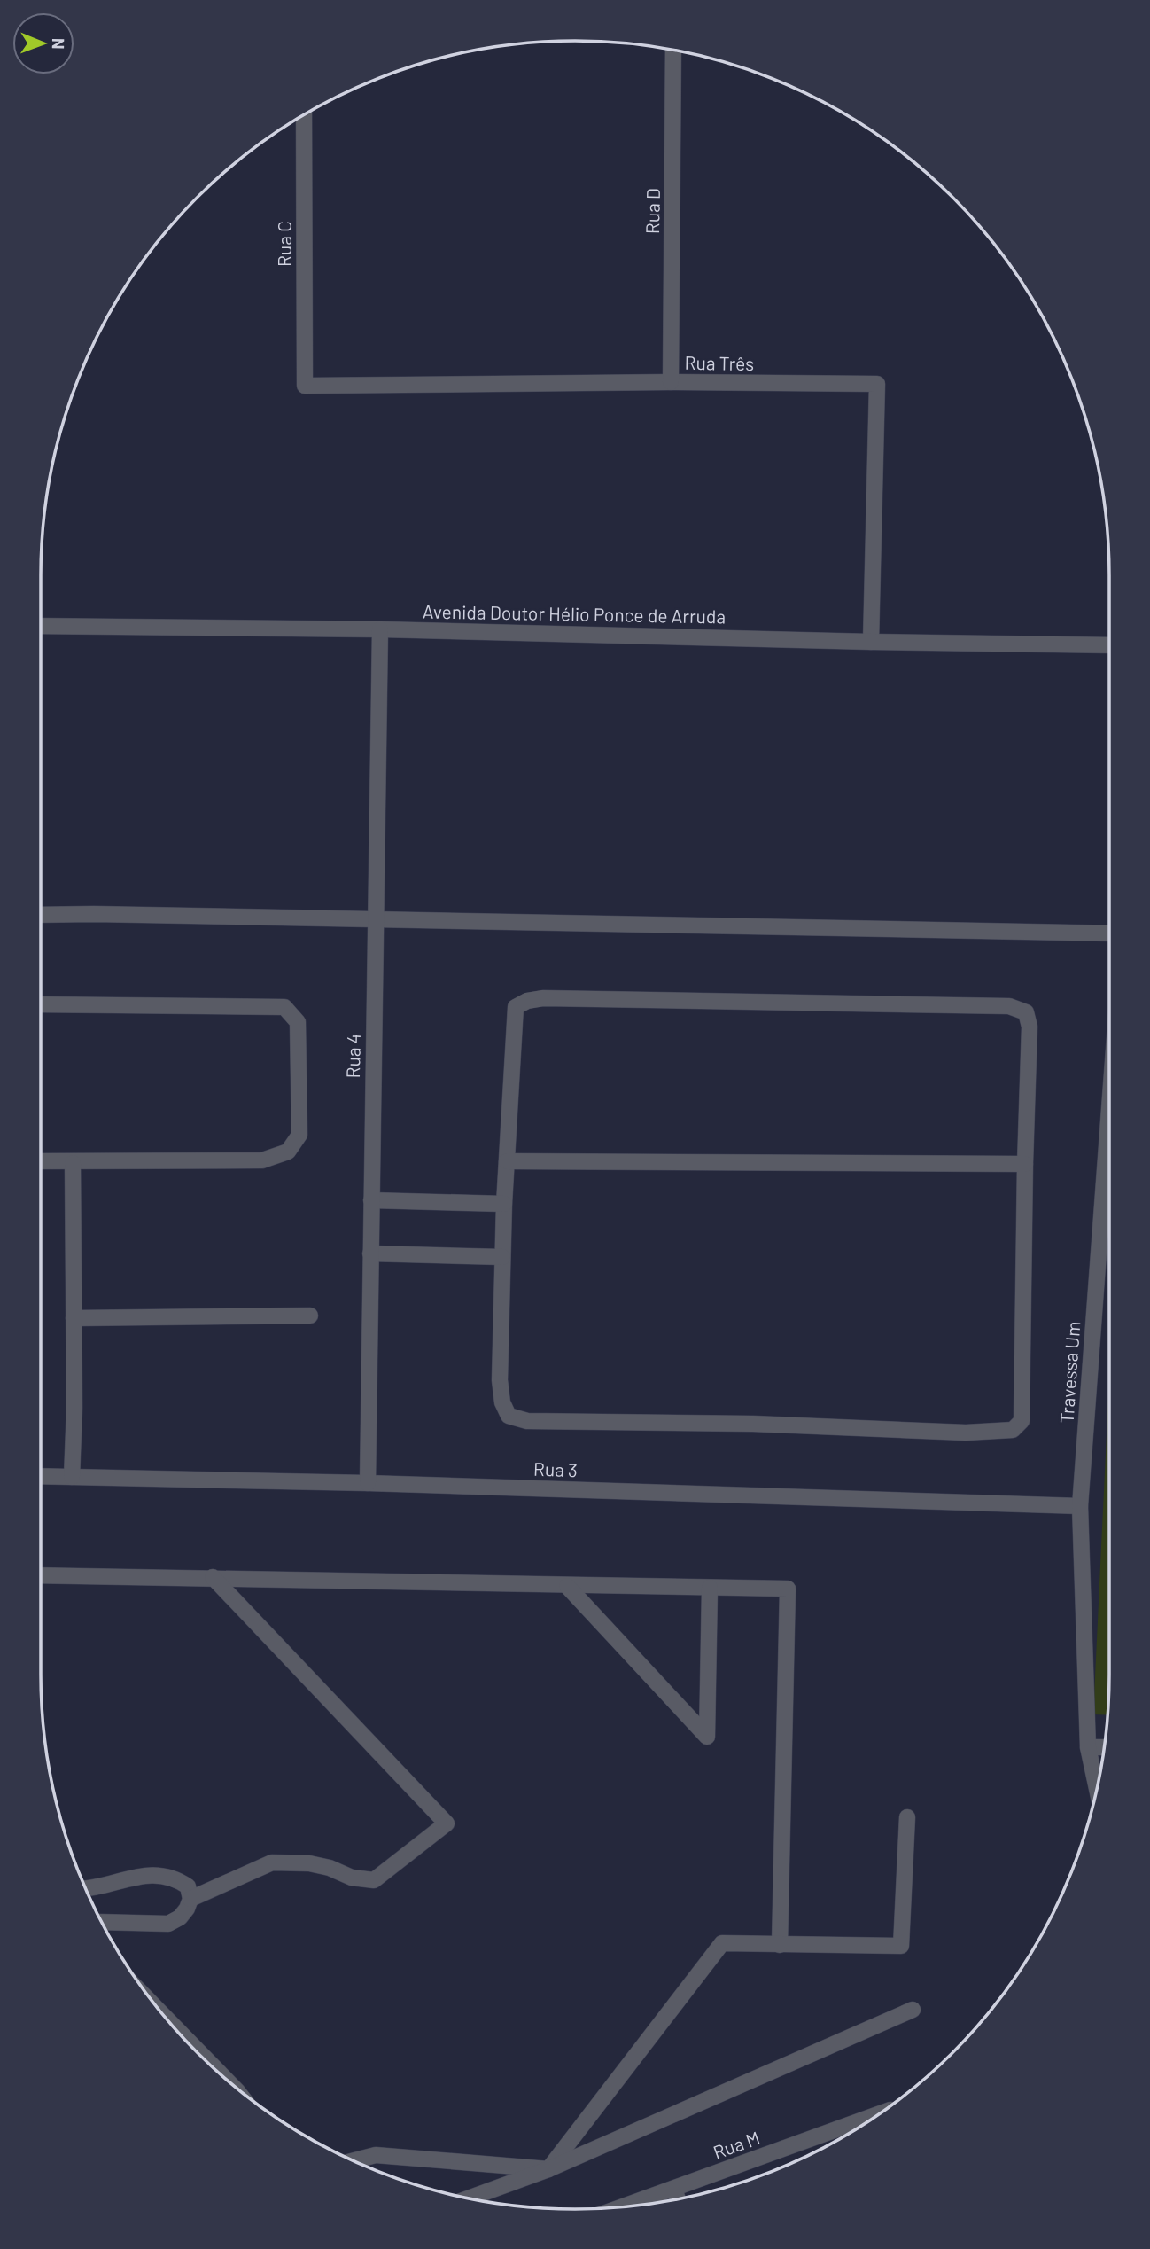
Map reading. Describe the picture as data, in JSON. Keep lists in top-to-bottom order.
{
  "streets": {
    "street": [
      "Rua D",
      "Rua C",
      "Rua Três",
      "Avenida Doutor Hélio Ponce de Arruda",
      "Rua 4",
      "Travessa Um",
      "Rua 3",
      "Rua M"
    ]
  },
  "crossings": [
    ["Rua D", "Rua Três"],
    ["Rua C", "Rua Três"],
    ["Rua Três", "Avenida Doutor Hélio Ponce de Arruda"],
    ["Avenida Doutor Hélio Ponce de Arruda", "Rua 4"],
    ["Rua 4", "Rua 3"],
    ["Travessa Um", "Rua 3"]
  ],
  "north": "right"
}
